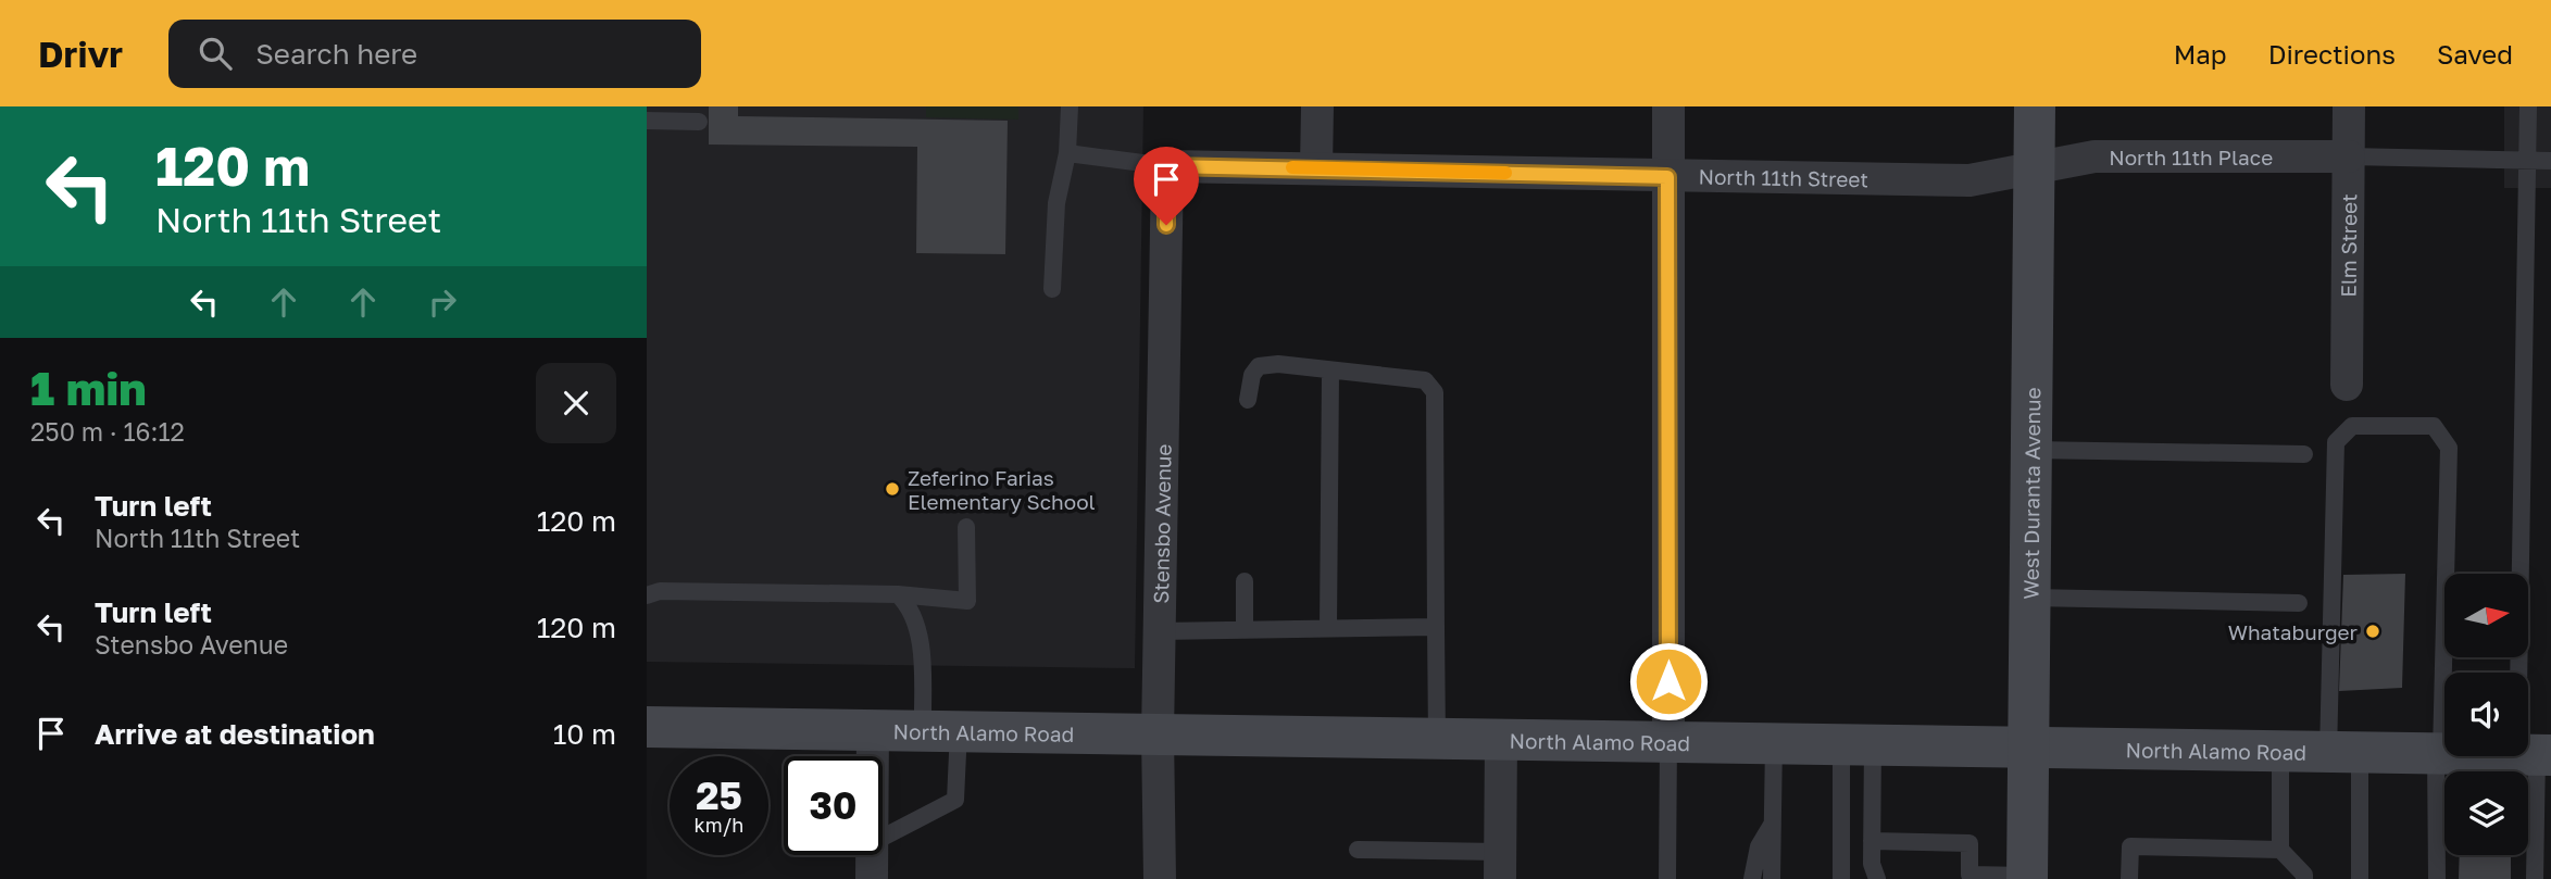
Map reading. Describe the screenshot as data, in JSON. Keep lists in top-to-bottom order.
{
  "streets": {
    "main road": ["West Duranta Avenue", "North Alamo Road"],
    "street": [
      "North 11th Place",
      "North 11th Street",
      "Elm Street",
      "Stensbo Avenue"
    ]
  },
  "crossings": [
    ["North 11th Place", "North 11th Street"],
    ["North 11th Place", "Elm Street"],
    ["North 11th Place", "West Duranta Avenue"],
    ["North 11th Street", "West Duranta Avenue"],
    ["North 11th Street", "Stensbo Avenue"],
    ["West Duranta Avenue", "North Alamo Road"],
    ["Stensbo Avenue", "North Alamo Road"]
  ],
  "places": ["Zeferino Farias Elementary School", "Whataburger"],
  "north": "right",
  "page": {
    "header": "Drivr",
    "search": "Search here",
    "nav": ["Map", "Directions", "Saved"],
    "turn": ["120 m", "North 11th Street"],
    "heading": ["1 min", "250 m · 16:12"],
    "list": [
      {
        "name": "Turn left",
        "note": "North 11th Street",
        "value": "120 m"
      },
      {
        "name": "Turn left",
        "note": "Stensbo Avenue",
        "value": "120 m"
      },
      {
        "name": "Arrive at destination",
        "value": "10 m"
      }
    ],
    "speed": "25 km/h",
    "limit": "30"
  }
}
